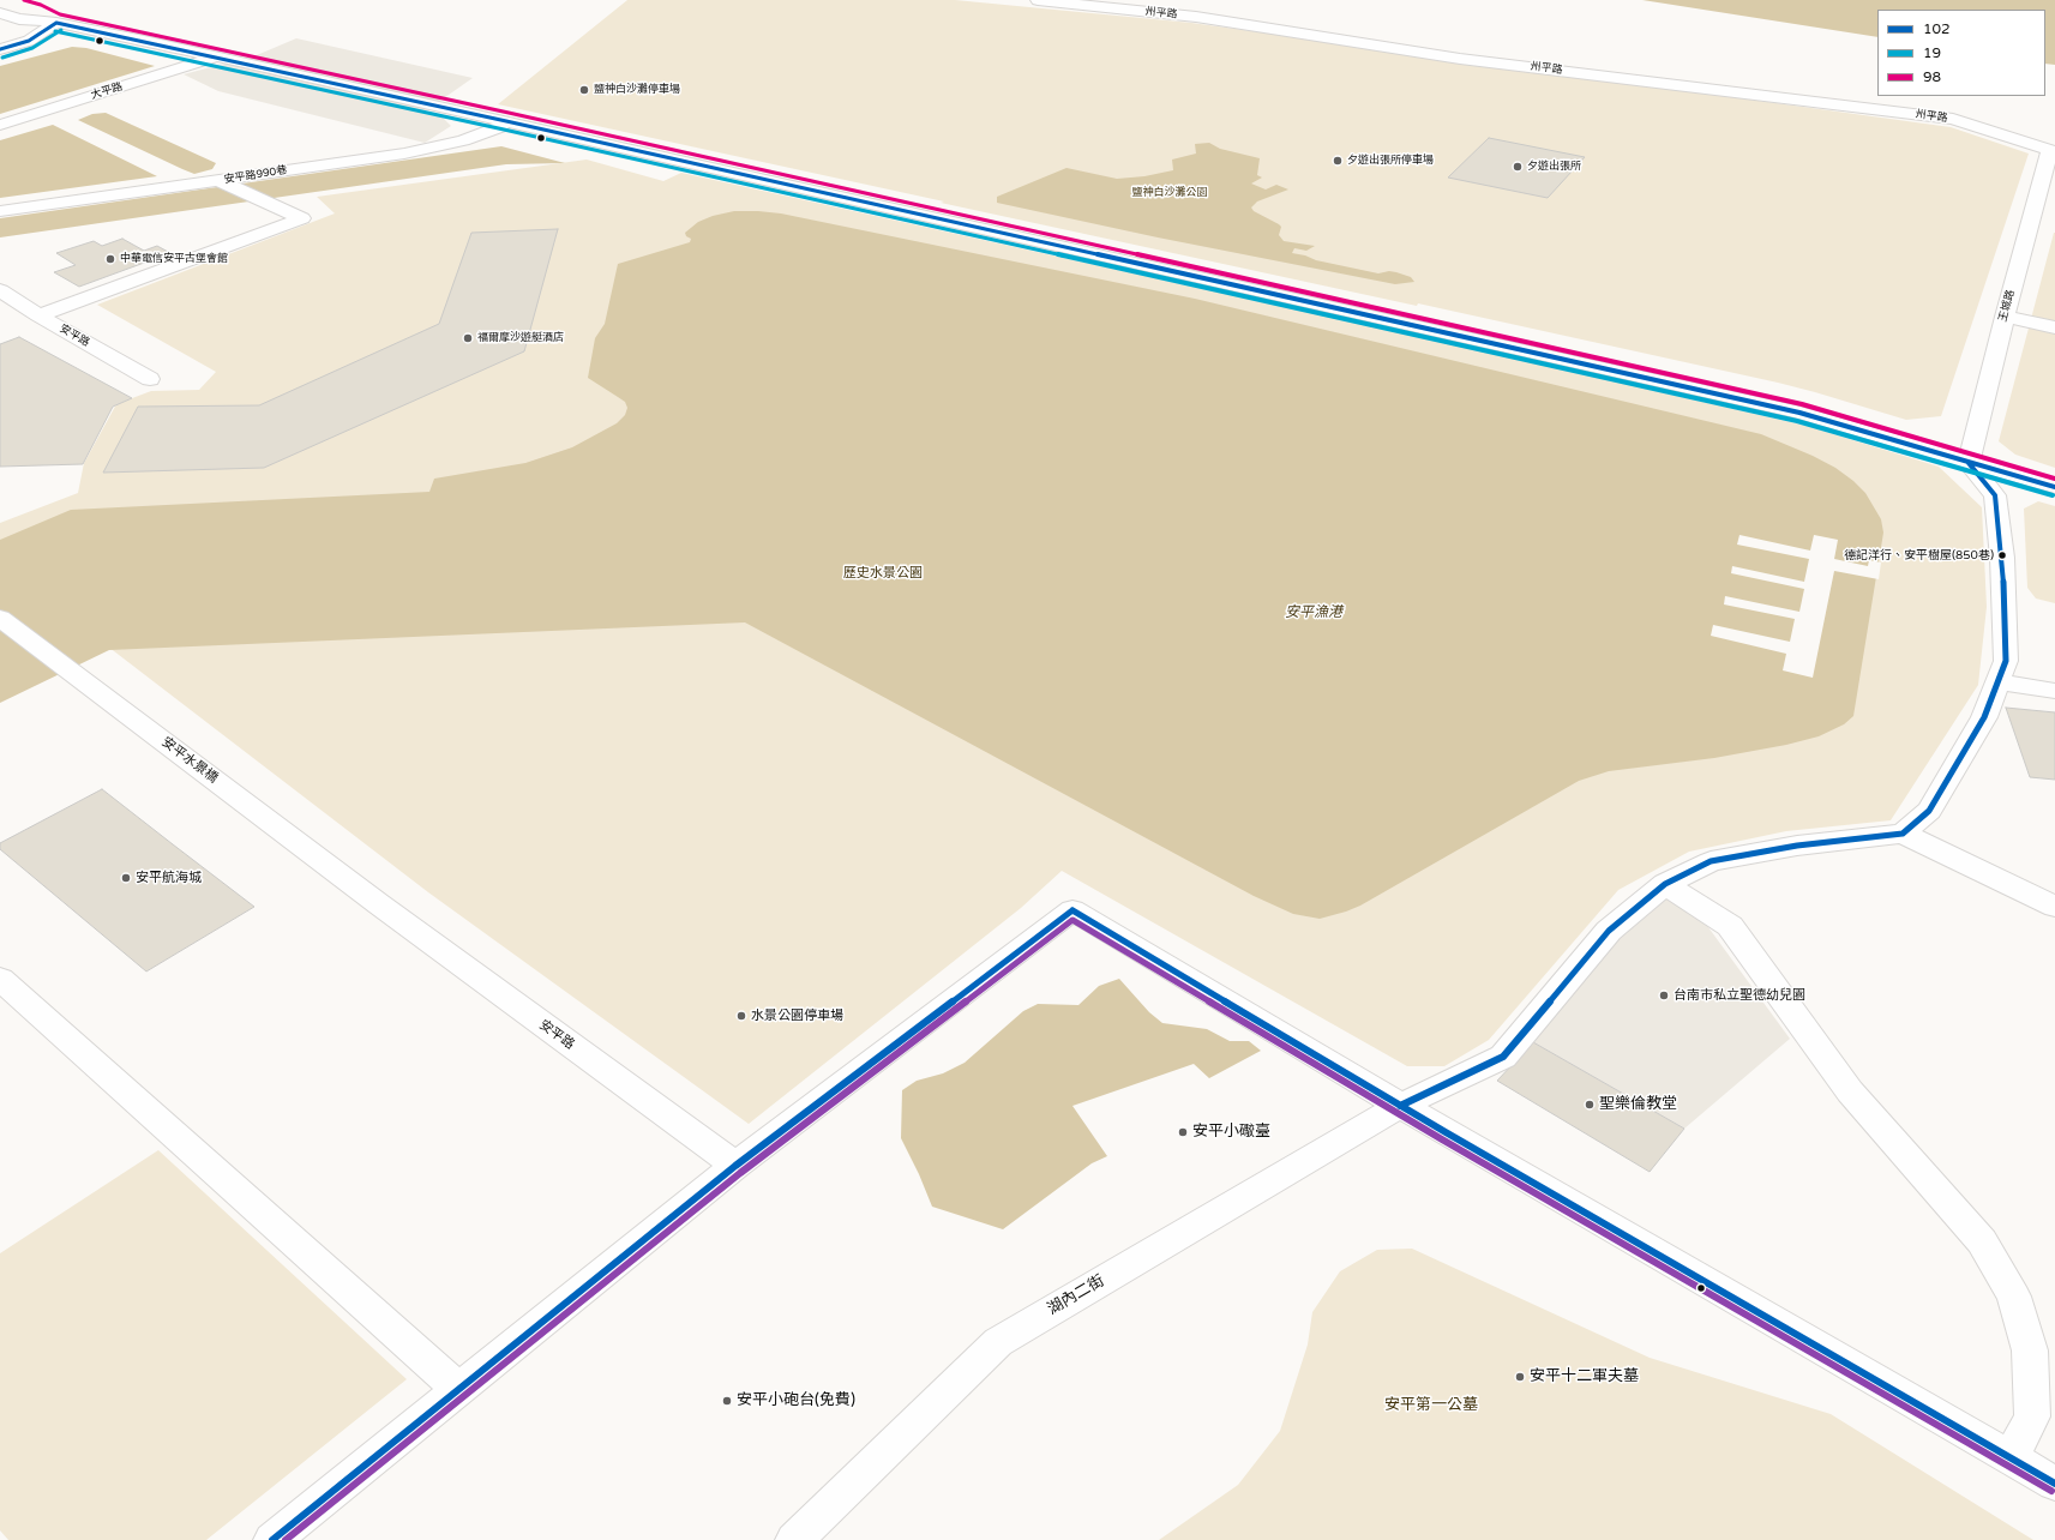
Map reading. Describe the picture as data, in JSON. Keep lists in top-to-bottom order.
{
  "streets": {
    "street": [
      "州平路",
      "大平路",
      "安平路990巷",
      "王城路",
      "安平路",
      "安平水景橋",
      "湖內二街"
    ]
  },
  "crossings": [
    ["州平路", "王城路"],
    ["安平路", "安平水景橋"]
  ],
  "water": ["安平漁港"],
  "parks": ["鹽神白沙灘公園", "歷史水景公園", "安平第一公墓"],
  "places": [
    "鹽神白沙灘停車場",
    "夕遊出張所停車場",
    "夕遊出張所",
    "中華電信安平古堡會館",
    "福爾摩沙遊艇酒店",
    "德記洋行、安平樹屋(850巷)",
    "安平航海城",
    "台南市私立聖德幼兒園",
    "水景公園停車場",
    "聖樂倫教堂",
    "安平小礮臺",
    "安平十二軍夫墓",
    "安平小砲台(免費)"
  ],
  "lines": ["transit line 98", "transit line 102", "transit line 19"],
  "legend": ["102", "19", "98"]
}
